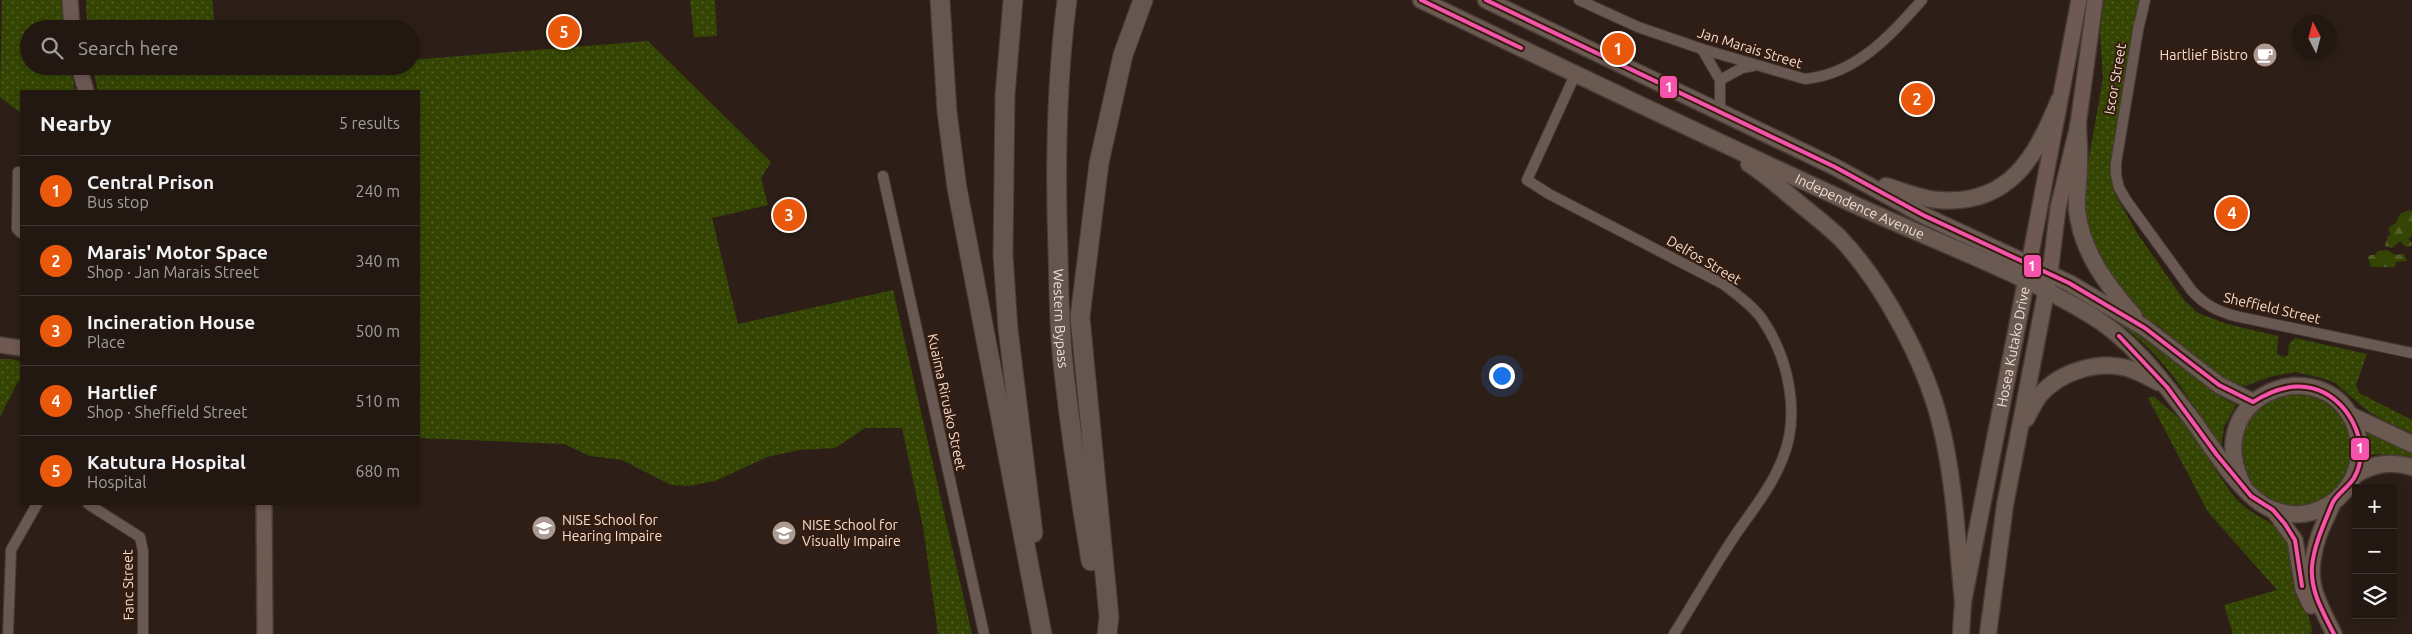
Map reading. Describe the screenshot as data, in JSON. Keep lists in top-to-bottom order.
{
  "streets": {
    "highway": ["Western Bypass"],
    "main road": ["Independence Avenue", "Hosea Kutako Drive"],
    "street": [
      "Jan Marais Street",
      "Iscor Street",
      "Delfos Street",
      "Sheffield Street",
      "Kuaima Riruako Street",
      "Fanc Street"
    ]
  },
  "crossings": [
    ["Iscor Street", "Sheffield Street"],
    ["Independence Avenue", "Delfos Street"],
    ["Independence Avenue", "Hosea Kutako Drive"]
  ],
  "places": {
    "cafe": ["Hartlief Bistro"],
    "school or university": ["NISE School for Hearing Impaire", "NISE School for Visually Impaire"]
  },
  "lines": ["transit line 1"],
  "north": "top",
  "page": {
    "pins": [
      "5",
      "1",
      "2",
      "4",
      "3"
    ],
    "search": "Search here",
    "heading": ["Nearby", "5 results"],
    "list": [
      {
        "mark": "1",
        "name": "Central Prison",
        "note": "Bus stop",
        "value": "240 m"
      },
      {
        "mark": "2",
        "name": "Marais' Motor Space",
        "note": "Shop · Jan Marais Street",
        "value": "340 m"
      },
      {
        "mark": "3",
        "name": "Incineration House",
        "note": "Place",
        "value": "500 m"
      },
      {
        "mark": "4",
        "name": "Hartlief",
        "note": "Shop · Sheffield Street",
        "value": "510 m"
      },
      {
        "mark": "5",
        "name": "Katutura Hospital",
        "note": "Hospital",
        "value": "680 m"
      }
    ],
    "map_buttons": ["+", "−"]
  }
}
